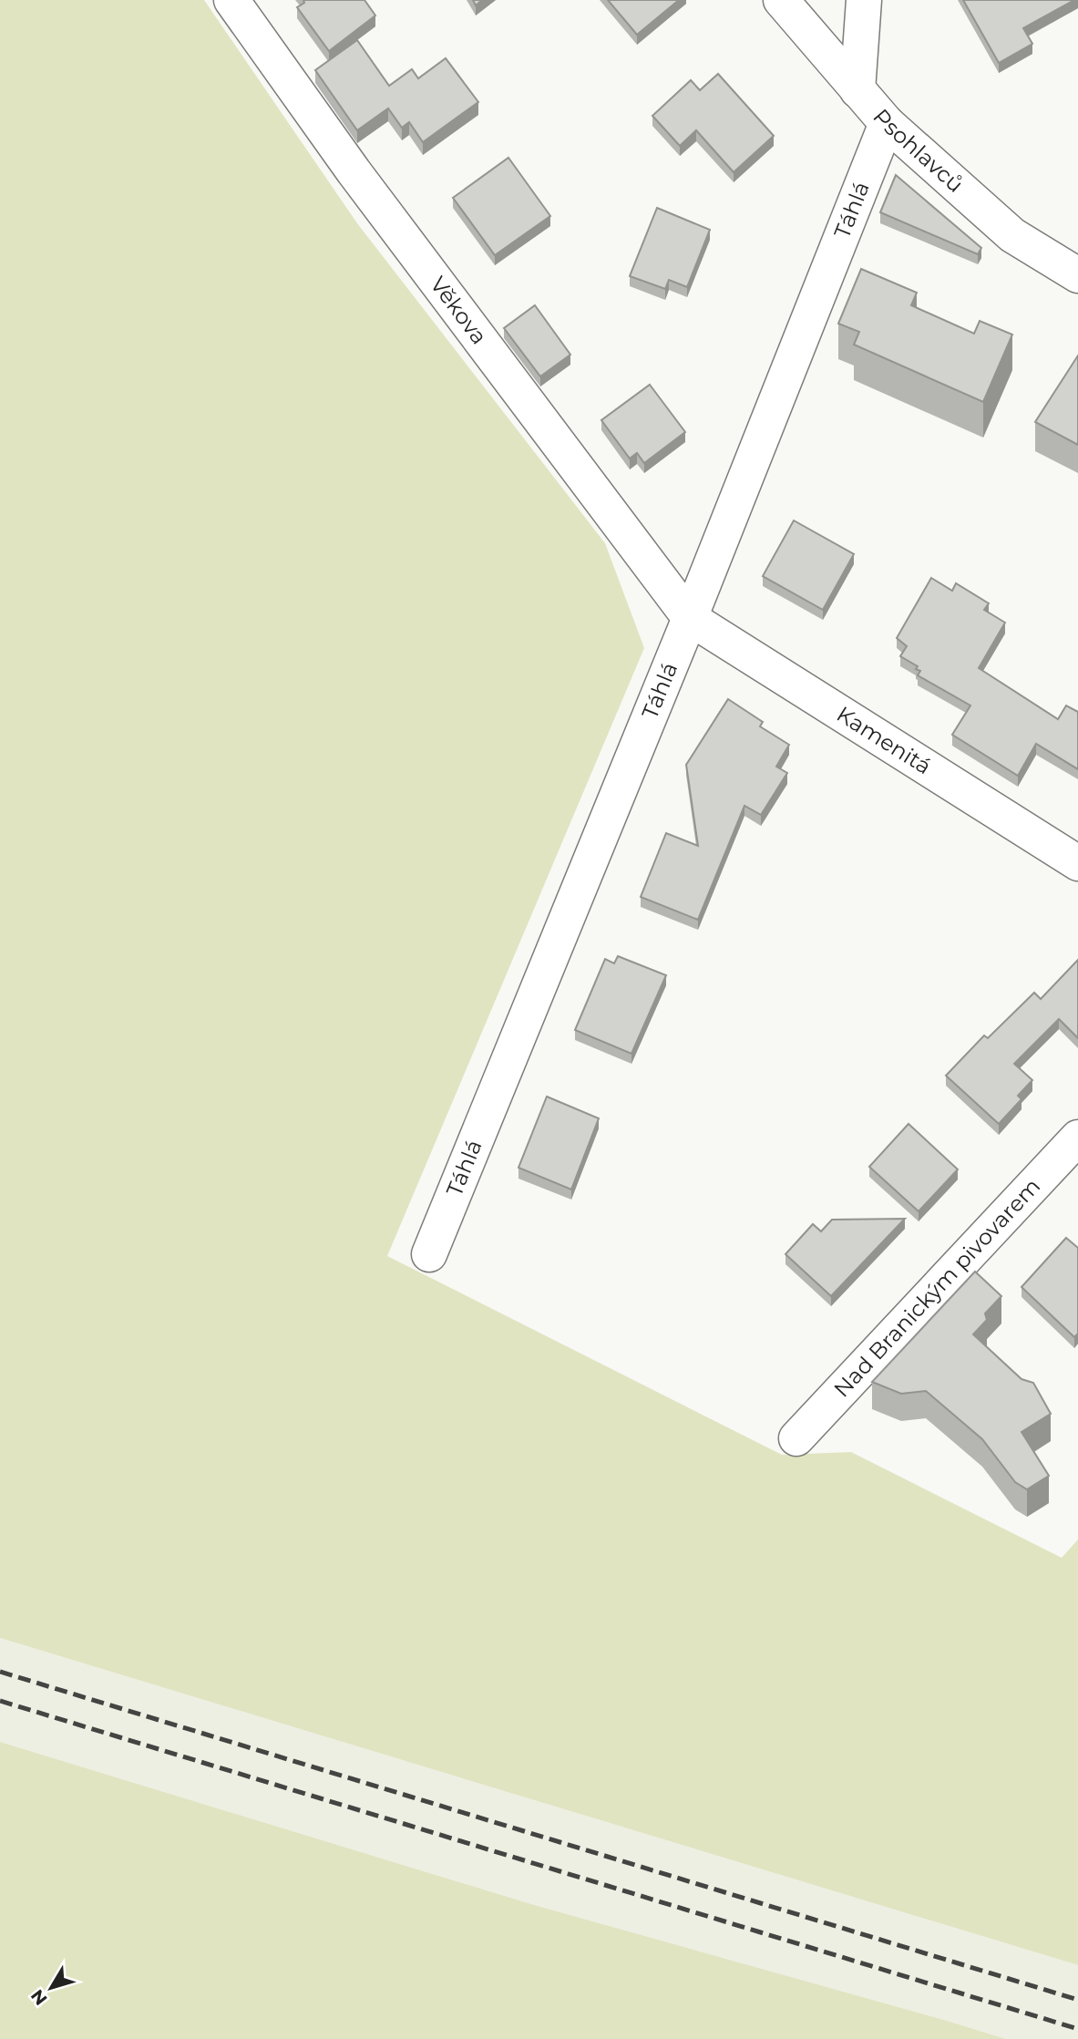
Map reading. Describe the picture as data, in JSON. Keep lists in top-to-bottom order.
{
  "streets": {
    "street": [
      "Psohlavců",
      "Táhlá",
      "Věkova",
      "Kamenitá",
      "Nad Branickým pivovarem"
    ]
  },
  "crossings": [
    ["Psohlavců", "Táhlá"],
    ["Táhlá", "Věkova"],
    ["Táhlá", "Kamenitá"],
    ["Věkova", "Kamenitá"]
  ],
  "north": "bottom left"
}
